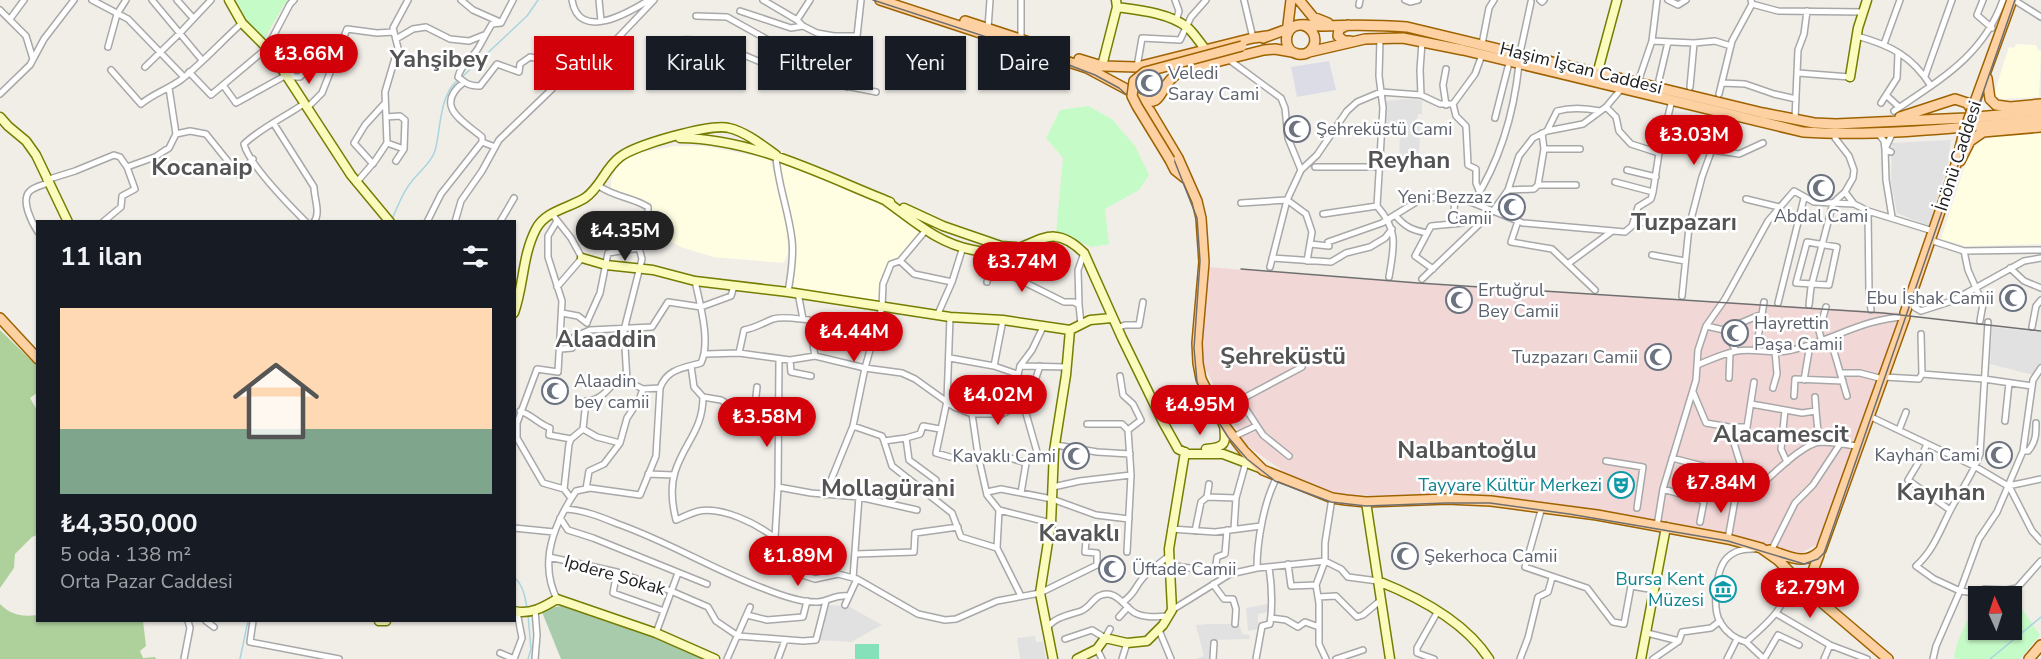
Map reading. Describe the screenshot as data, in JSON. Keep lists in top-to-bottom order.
{
  "streets": {
    "main road": ["Haşim İşcan Caddesi", "İnönü Caddesi"],
    "street": ["Ipdere Sokak"]
  },
  "crossings": [
    ["Haşim İşcan Caddesi", "İnönü Caddesi"]
  ],
  "districts": [
    "Yahşibey",
    "Reyhan",
    "Kocanaip",
    "Tuzpazarı",
    "Alaaddin",
    "Şehreküstü",
    "Alacamescit",
    "Nalbantoğlu",
    "Mollagürani",
    "Kayıhan",
    "Kavaklı"
  ],
  "places": {
    "mosque": [
      "Veledi Saray Cami",
      "Şehreküstü Cami",
      "Abdal Cami",
      "Yeni Bezzaz Camii",
      "Ebu İshak Camii",
      "Ertuğrul Bey Camii",
      "Hayrettin Paşa Camii",
      "Tuzpazarı Camii",
      "Alaadin bey camii",
      "Kayhan Cami",
      "Kavaklı Cami",
      "Şekerhoca Camii",
      "Üftade Camii"
    ],
    "theatre": ["Tayyare Kültür Merkezi"],
    "museum": ["Bursa Kent Müzesi"]
  },
  "north": "top",
  "page": {
    "price": [
      "₺3.66M",
      "₺3.03M",
      "₺4.35M",
      "₺3.74M",
      "₺4.44M",
      "₺4.02M",
      "₺4.95M",
      "₺3.58M",
      "₺7.84M",
      "₺1.89M",
      "₺2.79M"
    ],
    "chip": [
      "Satılık",
      "Kiralık",
      "Filtreler",
      "Yeni",
      "Daire"
    ],
    "heading": "11 ilan",
    "list": [
      {
        "name": "₺4,350,000",
        "note": "5 oda · 138 m² · Orta Pazar Caddesi"
      }
    ]
  }
}
